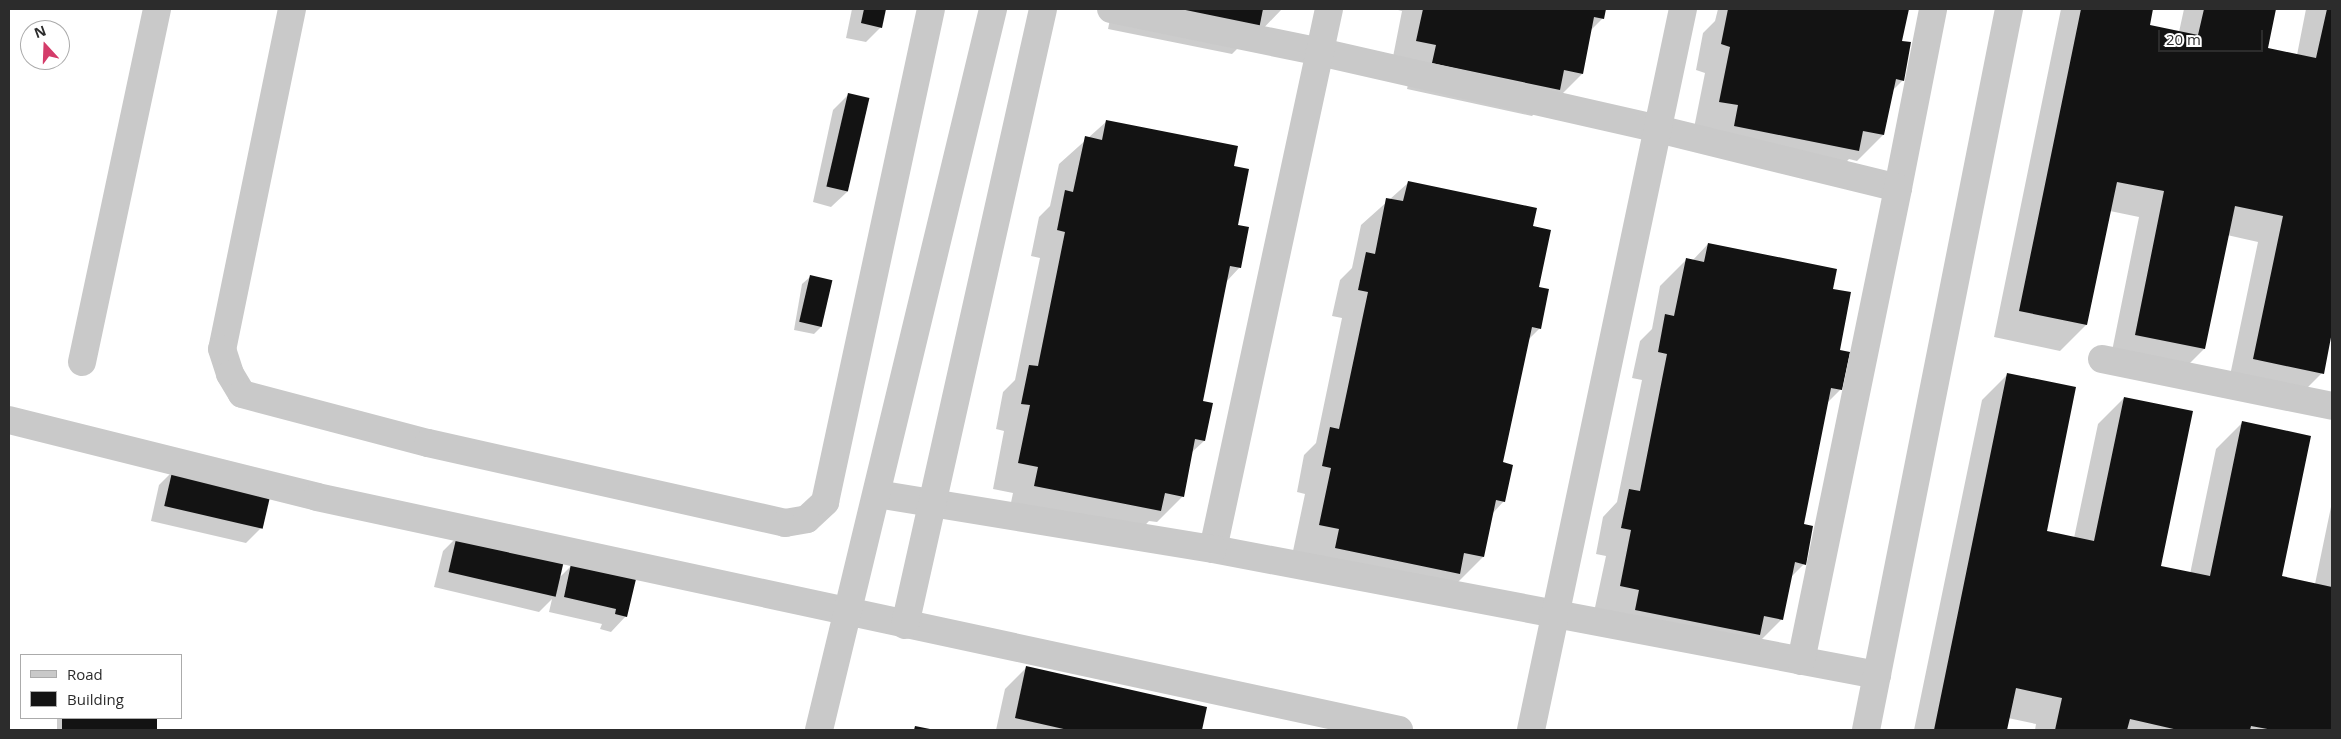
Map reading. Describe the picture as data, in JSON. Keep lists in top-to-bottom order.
{
  "legend": ["Road", "Building"],
  "scale_bar": "20 m",
  "north": "top"
}
